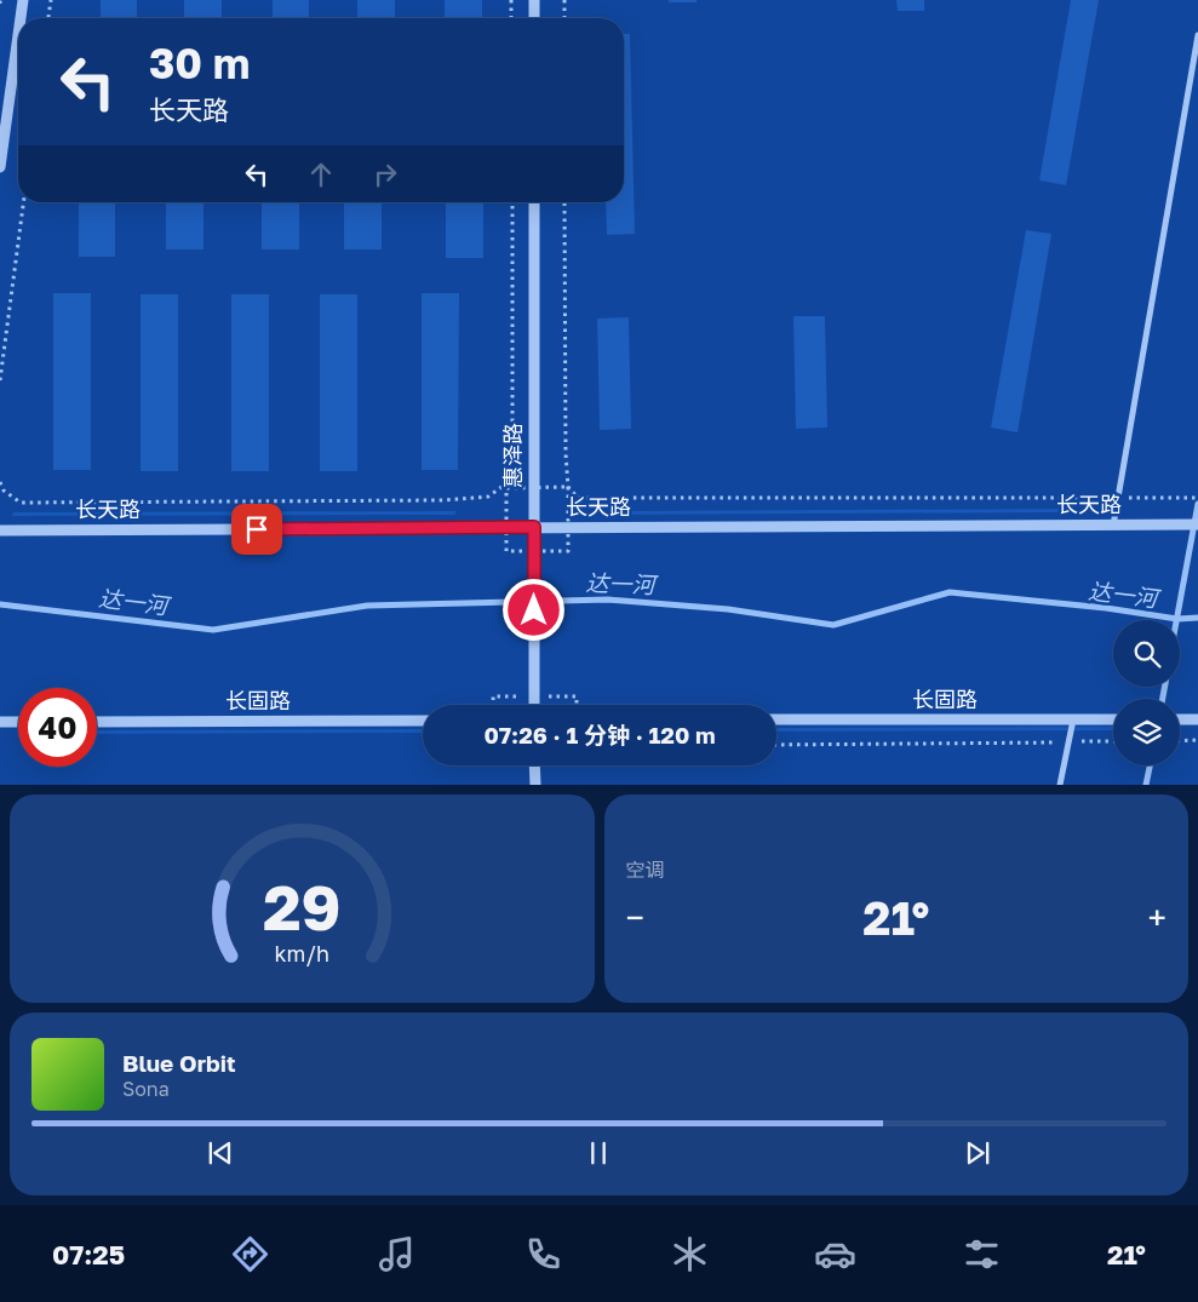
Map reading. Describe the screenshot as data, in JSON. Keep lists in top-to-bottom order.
{
  "streets": {
    "street": ["惠泽路", "长天路", "长固路"]
  },
  "crossings": [
    ["惠泽路", "长天路"]
  ],
  "water": ["达一河"],
  "page": {
    "turn": ["30 m", "长天路"],
    "limit": "40",
    "trip": "07:26 · 1 分钟 · 120 m",
    "tile": "空调",
    "heat": ["−", "21°", "+"],
    "song": ["Blue Orbit", "Sona"],
    "tabs": ["07:25", "21°"],
    "gauge": ["29", "km/h"]
  }
}
